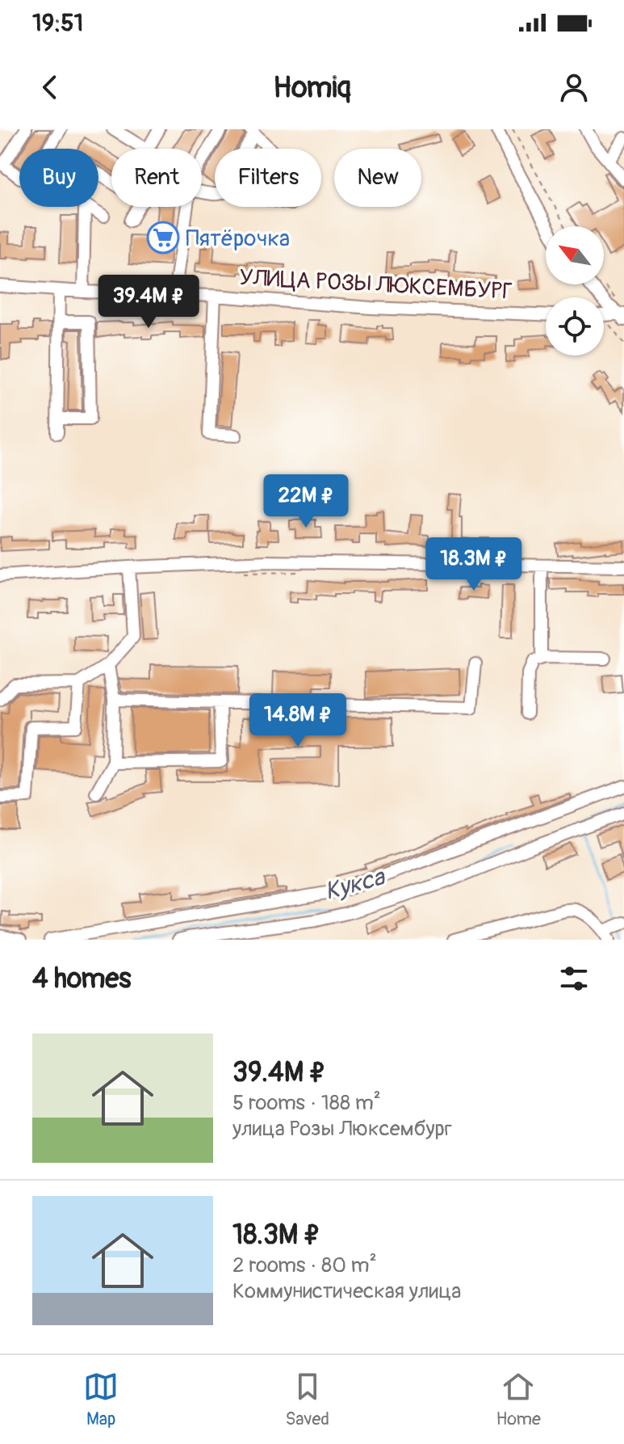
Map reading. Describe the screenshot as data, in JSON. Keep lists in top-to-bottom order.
{
  "streets": {
    "street": ["УЛИЦА РОЗЫ ЛЮКСЕМБУРГ"]
  },
  "water": ["Кукса"],
  "places": {
    "supermarket": ["Пятёрочка"]
  },
  "north": "top left",
  "page": {
    "status": "19:51",
    "header": "Homiq",
    "chip": [
      "Buy",
      "Rent",
      "Filters",
      "New"
    ],
    "price": [
      "39.4M ₽",
      "22M ₽",
      "18.3M ₽",
      "14.8M ₽"
    ],
    "heading": "4 homes",
    "list": [
      {
        "name": "39.4M ₽",
        "note": "5 rooms · 188 m² · улица Розы Люксембург"
      },
      {
        "name": "18.3M ₽",
        "note": "2 rooms · 80 m² · Коммунистическая улица"
      }
    ],
    "tabs": ["Map", "Saved", "Home"]
  }
}
